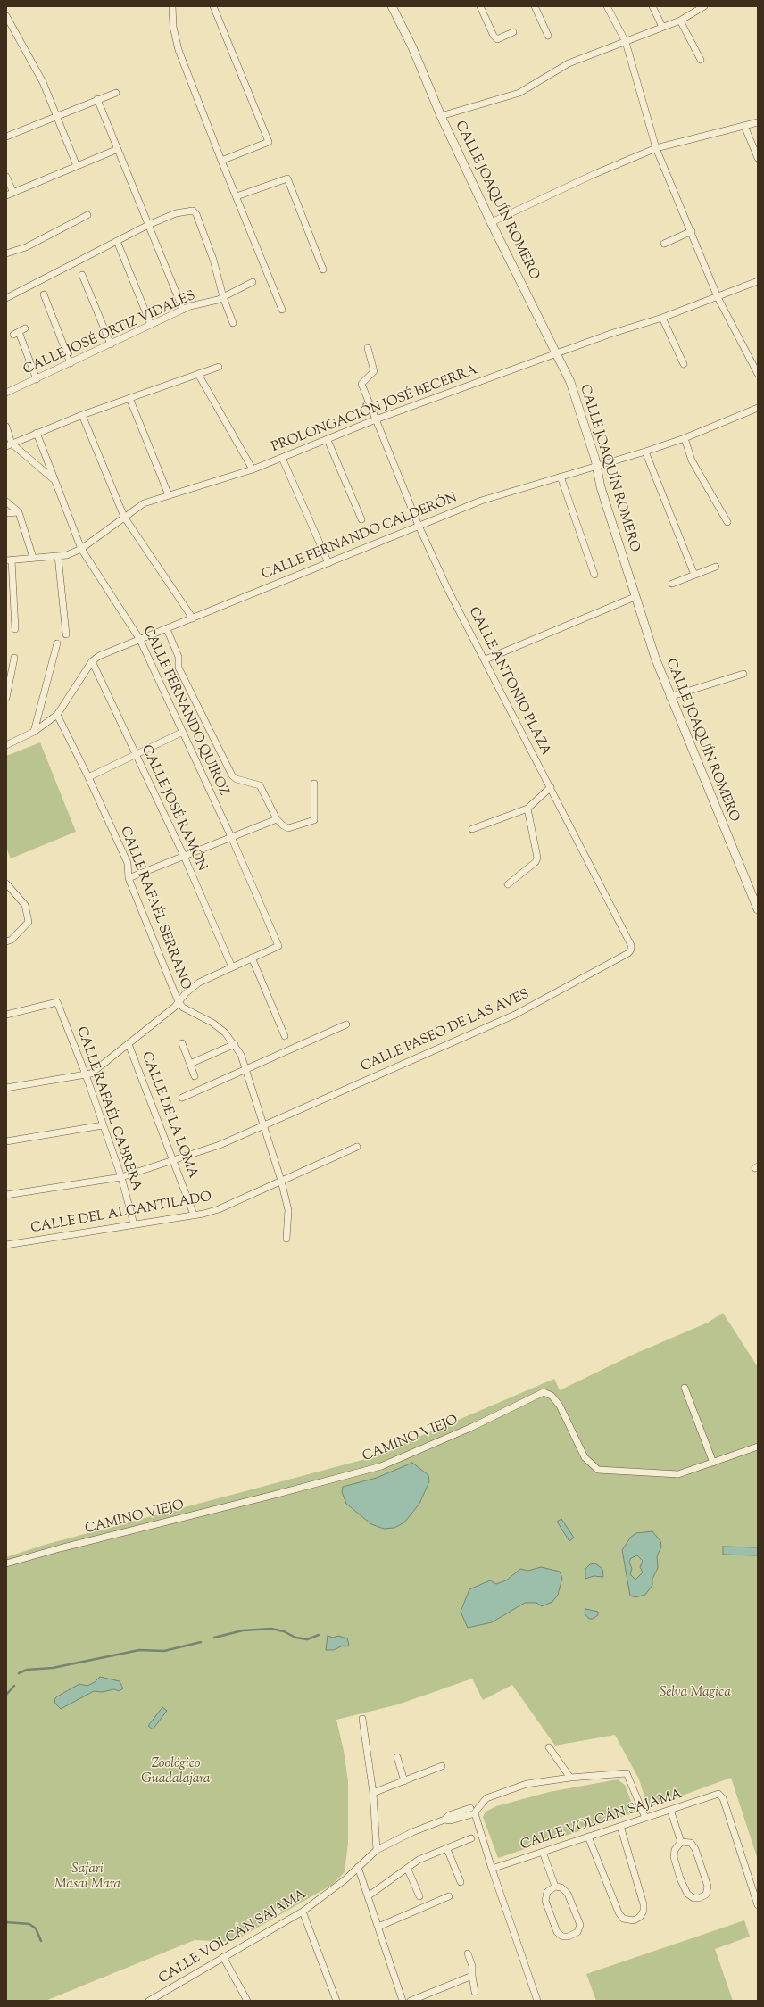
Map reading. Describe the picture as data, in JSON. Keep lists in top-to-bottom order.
{
  "streets": {
    "street": [
      "CALLE JOAQUÍN ROMERO",
      "CALLE JOSÉ ORTIZ VIDALES",
      "PROLONGACIÓN JOSÉ BECERRA",
      "CALLE FERNANDO CALDERÓN",
      "CALLE ANTONIO PLAZA",
      "CALLE FERNANDO QUIROZ",
      "CALLE JOSÉ RAMÓN",
      "CALLE RAFAÉL SERRANO",
      "CALLE PASEO DE LAS AVES",
      "CALLE RAFAÉL CABRERA",
      "CALLE DE LA LOMA",
      "CALLE DEL ALCANTILADO",
      "CAMINO VIEJO",
      "CALLE VOLCÁN SAJAMA"
    ]
  },
  "crossings": [
    ["CALLE JOAQUÍN ROMERO", "PROLONGACIÓN JOSÉ BECERRA"],
    ["CALLE JOAQUÍN ROMERO", "CALLE FERNANDO CALDERÓN"],
    ["PROLONGACIÓN JOSÉ BECERRA", "CALLE ANTONIO PLAZA"],
    ["PROLONGACIÓN JOSÉ BECERRA", "CALLE FERNANDO QUIROZ"],
    ["CALLE FERNANDO CALDERÓN", "CALLE ANTONIO PLAZA"],
    ["CALLE FERNANDO CALDERÓN", "CALLE FERNANDO QUIROZ"],
    ["CALLE FERNANDO CALDERÓN", "CALLE JOSÉ RAMÓN"],
    ["CALLE FERNANDO CALDERÓN", "CALLE RAFAÉL SERRANO"],
    ["CALLE ANTONIO PLAZA", "CALLE PASEO DE LAS AVES"],
    ["CALLE RAFAÉL SERRANO", "CALLE PASEO DE LAS AVES"],
    ["CALLE RAFAÉL SERRANO", "CALLE DEL ALCANTILADO"],
    ["CALLE PASEO DE LAS AVES", "CALLE RAFAÉL CABRERA"],
    ["CALLE PASEO DE LAS AVES", "CALLE DE LA LOMA"],
    ["CALLE RAFAÉL CABRERA", "CALLE DEL ALCANTILADO"],
    ["CALLE DE LA LOMA", "CALLE DEL ALCANTILADO"]
  ],
  "parks": ["Selva Magica", "Zoológico Guadalajara", "Safari Masai Mara"]
}
